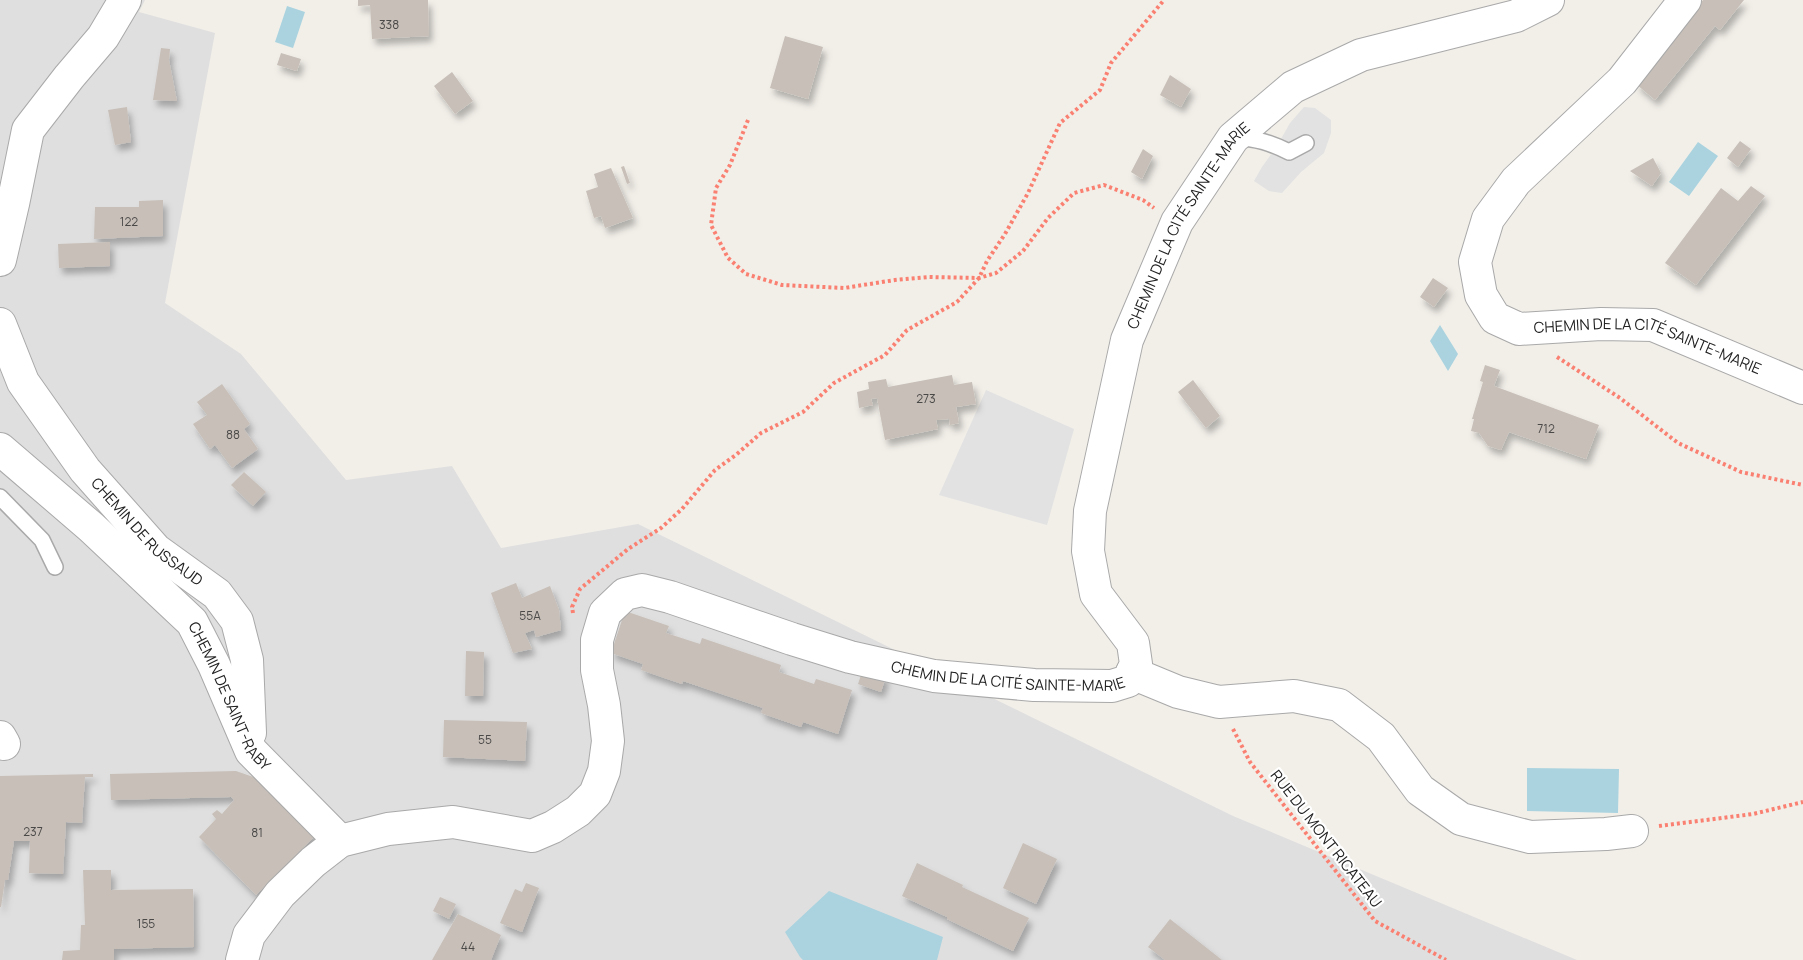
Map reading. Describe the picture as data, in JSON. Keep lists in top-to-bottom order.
{
  "streets": {
    "street": ["CHEMIN DE LA CITÉ SAINTE-MARIE", "CHEMIN DE RUSSAUD", "CHEMIN DE SAINT-RABY"],
    "path": ["RUE DU MONT RICATEAU"]
  },
  "crossings": [
    ["CHEMIN DE LA CITÉ SAINTE-MARIE", "CHEMIN DE SAINT-RABY"],
    ["CHEMIN DE RUSSAUD", "CHEMIN DE SAINT-RABY"]
  ],
  "house_numbers": [
    "338",
    "122",
    "273",
    "712",
    "88",
    "55A",
    "55",
    "237",
    "81",
    "155",
    "44"
  ]
}
